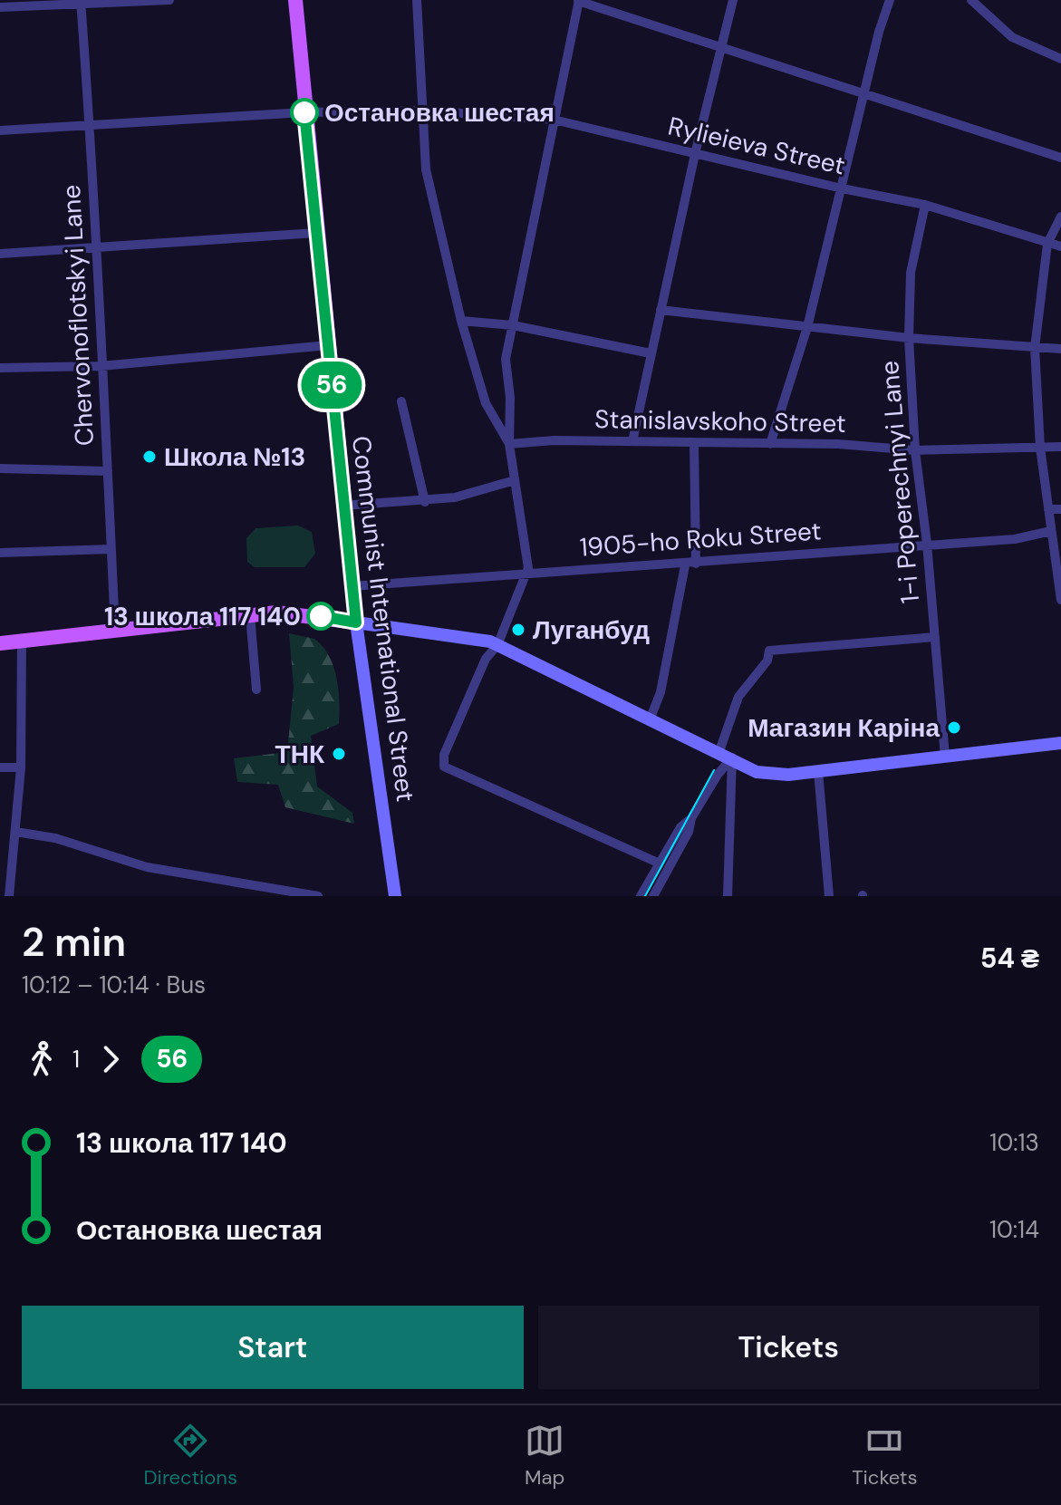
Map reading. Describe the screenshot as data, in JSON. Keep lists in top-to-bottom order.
{
  "streets": {
    "main road": ["Communist International Street"],
    "street": [
      "Rylieieva Street",
      "Chervonoflotskyi Lane",
      "Stanislavskoho Street",
      "1-i Poperechnyi Lane",
      "1905-ho Roku Street"
    ]
  },
  "crossings": [
    ["Rylieieva Street", "1-i Poperechnyi Lane"],
    ["Rylieieva Street", "Communist International Street"],
    ["Stanislavskoho Street", "1-i Poperechnyi Lane"],
    ["1-i Poperechnyi Lane", "1905-ho Roku Street"],
    ["1905-ho Roku Street", "Communist International Street"]
  ],
  "places": [
    "Остановка шестая",
    "Школа №13",
    "13 школа 117 140",
    "Луганбуд",
    "Магазин Каріна",
    "ТНК"
  ],
  "lines": ["bus line 56"],
  "page": {
    "on_map": "56",
    "heading": ["2 min", "10:12 – 10:14 · Bus", "54 ₴"],
    "legs": ["1", "56"],
    "list": [
      {
        "name": "13 школа 117 140",
        "value": "10:13"
      },
      {
        "name": "Остановка шестая",
        "value": "10:14"
      }
    ],
    "buttons": ["Start", "Tickets"],
    "tabs": ["Directions", "Map", "Tickets"]
  }
}
